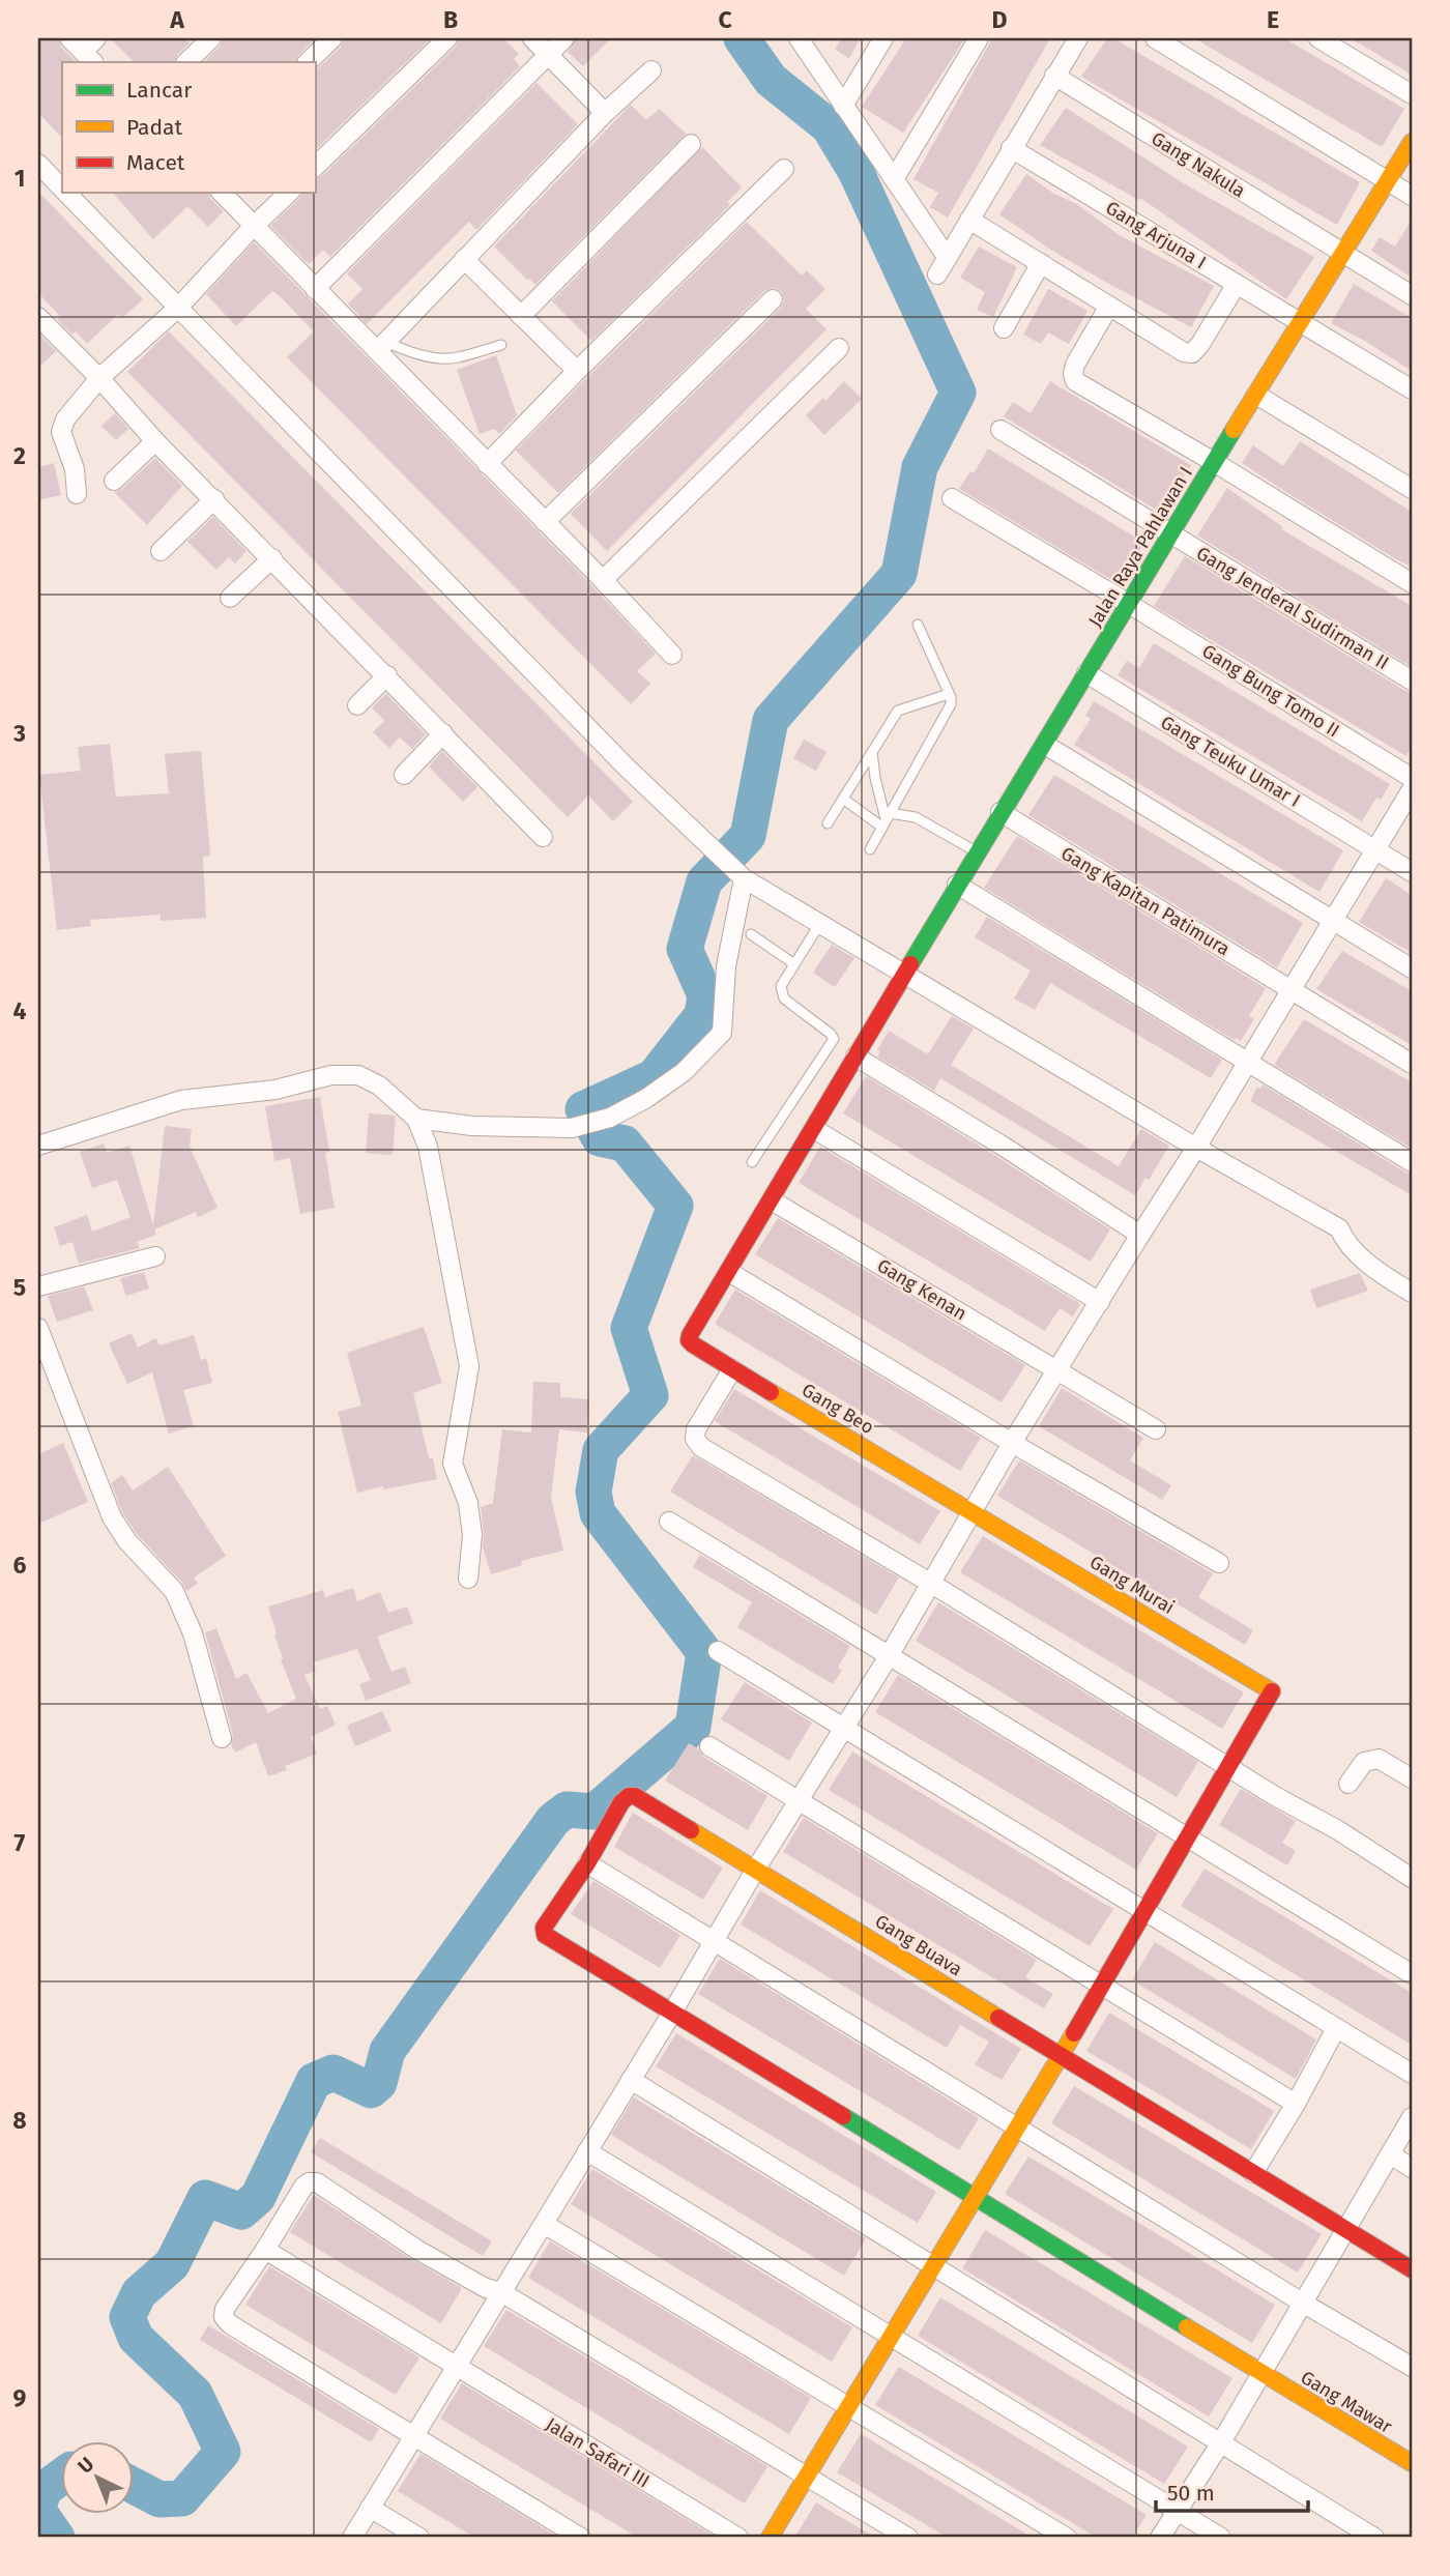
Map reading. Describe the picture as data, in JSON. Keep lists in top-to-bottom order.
{
  "streets": {
    "street": [
      "Gang Nakula",
      "Gang Arjuna I",
      "Jalan Raya Pahlawan I",
      "Gang Jenderal Sudirman II",
      "Gang Bung Tomo II",
      "Gang Teuku Umar I",
      "Gang Kapitan Patimura",
      "Gang Kenan",
      "Gang Beo",
      "Gang Murai",
      "Gang Buava",
      "Gang Mawar",
      "Jalan Safari III"
    ]
  },
  "crossings": [
    ["Gang Nakula", "Jalan Raya Pahlawan I"],
    ["Gang Arjuna I", "Jalan Raya Pahlawan I"],
    ["Jalan Raya Pahlawan I", "Gang Jenderal Sudirman II"],
    ["Jalan Raya Pahlawan I", "Gang Bung Tomo II"],
    ["Jalan Raya Pahlawan I", "Gang Teuku Umar I"],
    ["Jalan Raya Pahlawan I", "Gang Kapitan Patimura"],
    ["Jalan Raya Pahlawan I", "Gang Kenan"],
    ["Jalan Raya Pahlawan I", "Gang Beo"],
    ["Gang Beo", "Gang Murai"],
    ["Gang Buava", "Gang Mawar"]
  ],
  "legend": ["Lancar", "Padat", "Macet"],
  "scale_bar": "50 m",
  "north": "top left",
  "grid": {
    "columns": [
      "A",
      "B",
      "C",
      "D",
      "E"
    ],
    "rows": [
      "1",
      "2",
      "3",
      "4",
      "5",
      "6",
      "7",
      "8",
      "9"
    ]
  }
}
